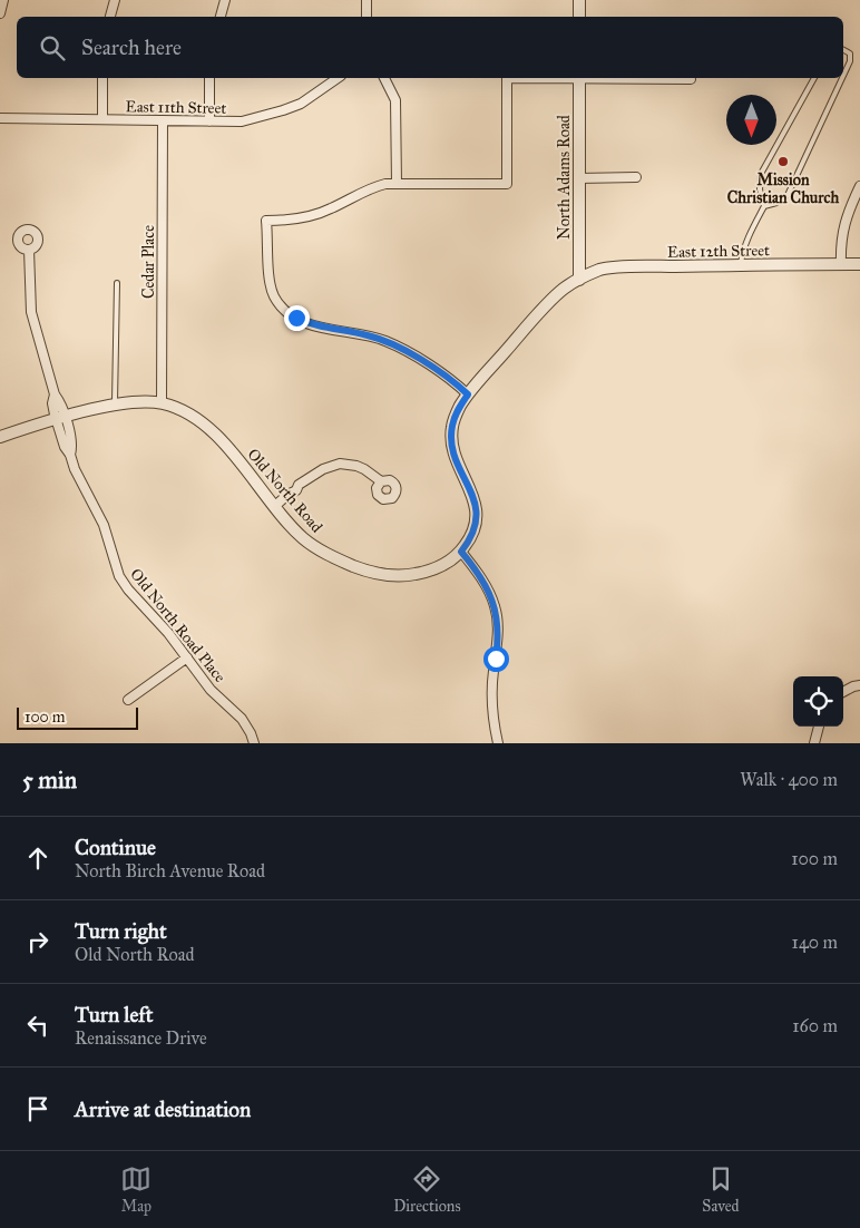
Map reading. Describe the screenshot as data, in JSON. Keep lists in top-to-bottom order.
{
  "streets": {
    "street": [
      "East 11th Street",
      "North Adams Road",
      "East 12th Street",
      "Cedar Place",
      "Old North Road",
      "Old North Road Place"
    ]
  },
  "crossings": [
    ["East 11th Street", "Cedar Place"],
    ["North Adams Road", "East 12th Street"],
    ["North Adams Road", "Old North Road"],
    ["East 12th Street", "Old North Road"],
    ["Cedar Place", "Old North Road"],
    ["Old North Road", "Old North Road Place"]
  ],
  "places": ["Mission Christian Church"],
  "scale_bar": "100 m",
  "north": "bottom",
  "page": {
    "search": "Search here",
    "scale": "100 m",
    "heading": ["5 min", "Walk · 400 m"],
    "list": [
      ["Continue", "North Birch Avenue Road", "100 m"],
      ["Turn right", "Old North Road", "140 m"],
      ["Turn left", "Renaissance Drive", "160 m"],
      "Arrive at destination"
    ],
    "nav": ["Map", "Directions", "Saved"]
  }
}
